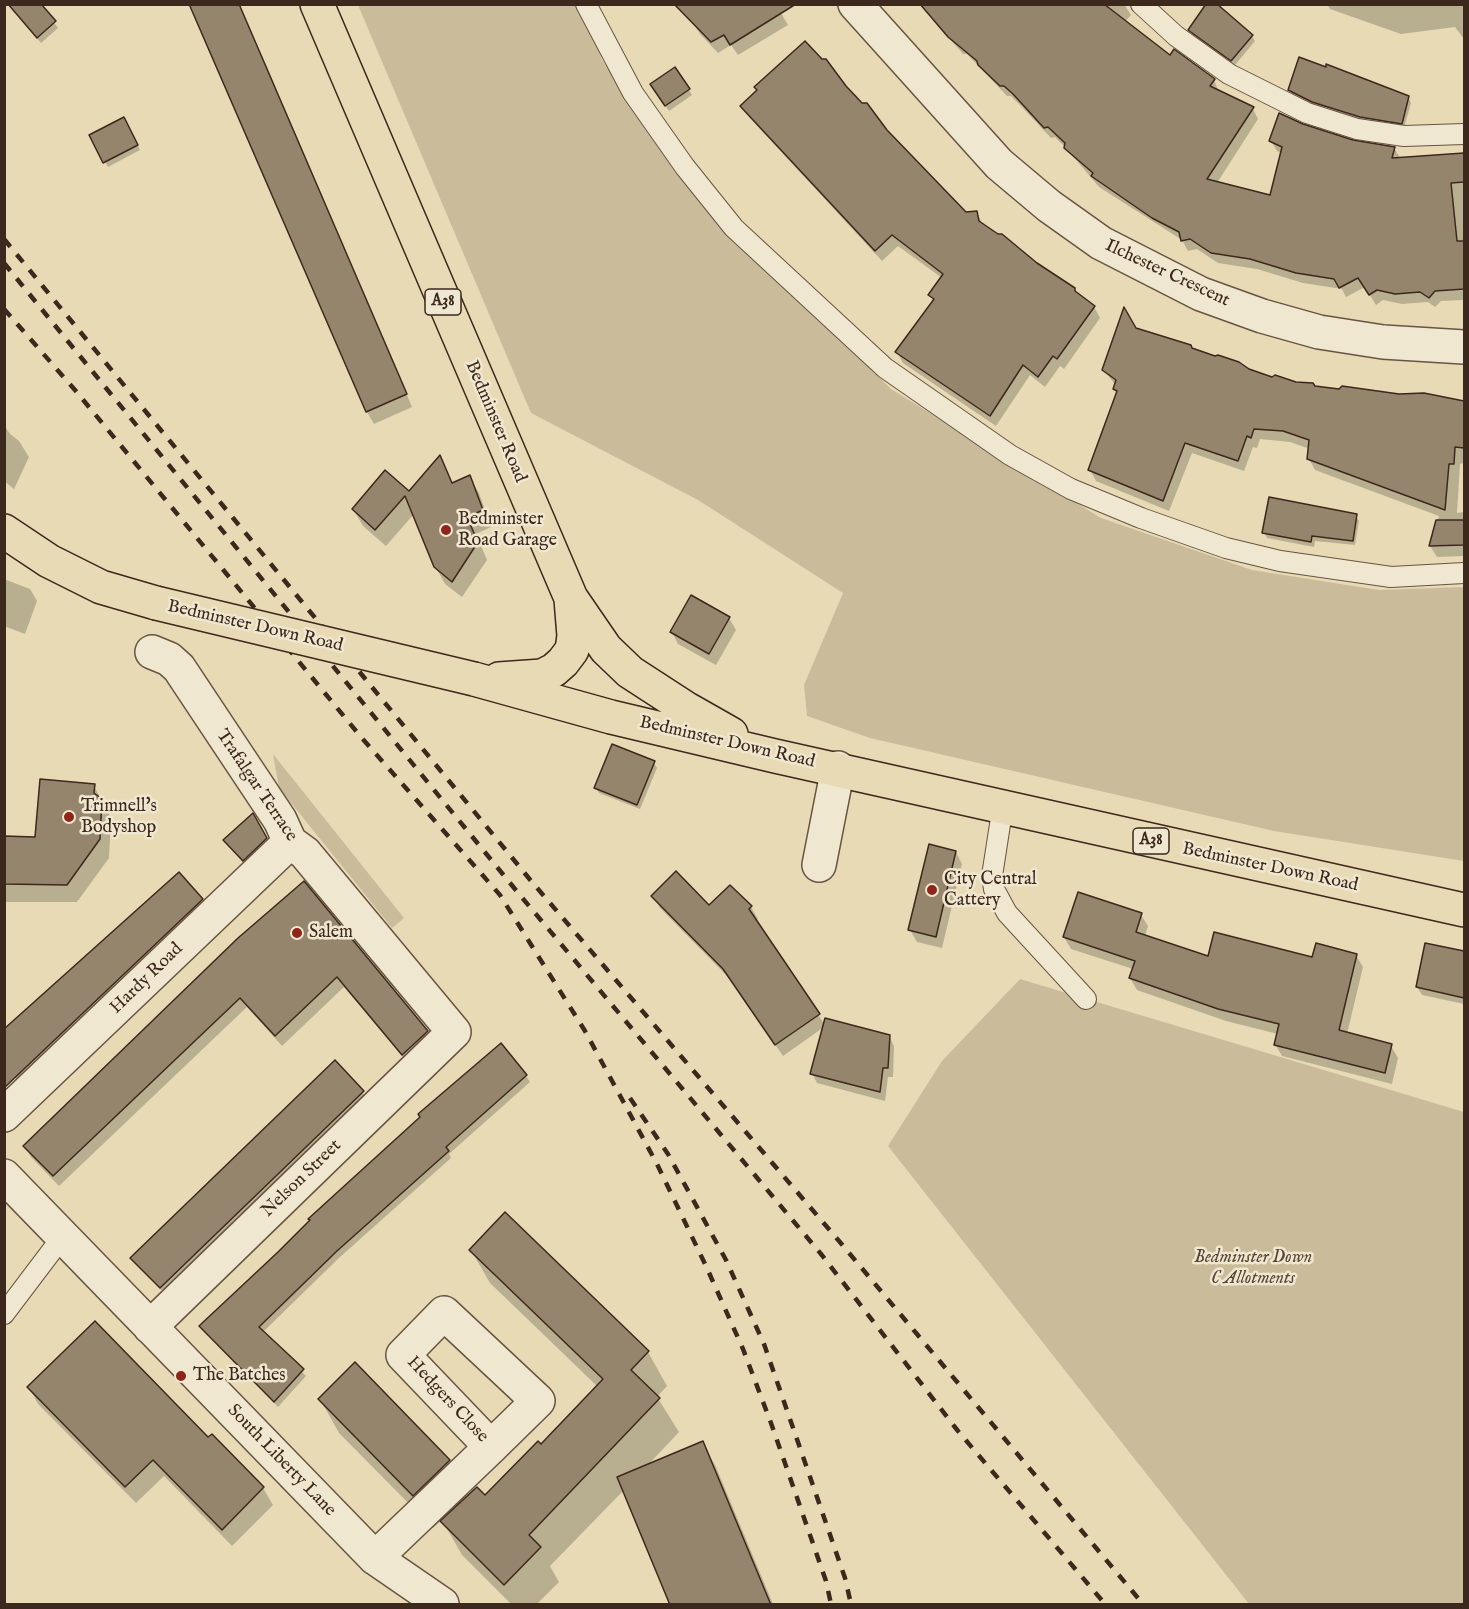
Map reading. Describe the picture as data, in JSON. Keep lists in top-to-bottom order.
{
  "streets": {
    "highway": ["A38", "Bedminster Road", "Bedminster Down Road"],
    "street": [
      "Ilchester Crescent",
      "Trafalgar Terrace",
      "Hardy Road",
      "Nelson Street",
      "Hedgers Close",
      "South Liberty Lane"
    ]
  },
  "crossings": [
    ["A38", "Bedminster Road"],
    ["A38", "Bedminster Down Road"],
    ["Bedminster Road", "Bedminster Down Road"],
    ["Trafalgar Terrace", "Hardy Road"],
    ["Trafalgar Terrace", "Nelson Street"],
    ["Nelson Street", "South Liberty Lane"],
    ["Hedgers Close", "South Liberty Lane"]
  ],
  "parks": ["Bedminster Down C Allotments"],
  "places": [
    "Bedminster Road Garage",
    "Trimnell's Bodyshop",
    "City Central Cattery",
    "Salem",
    "The Batches"
  ]
}
